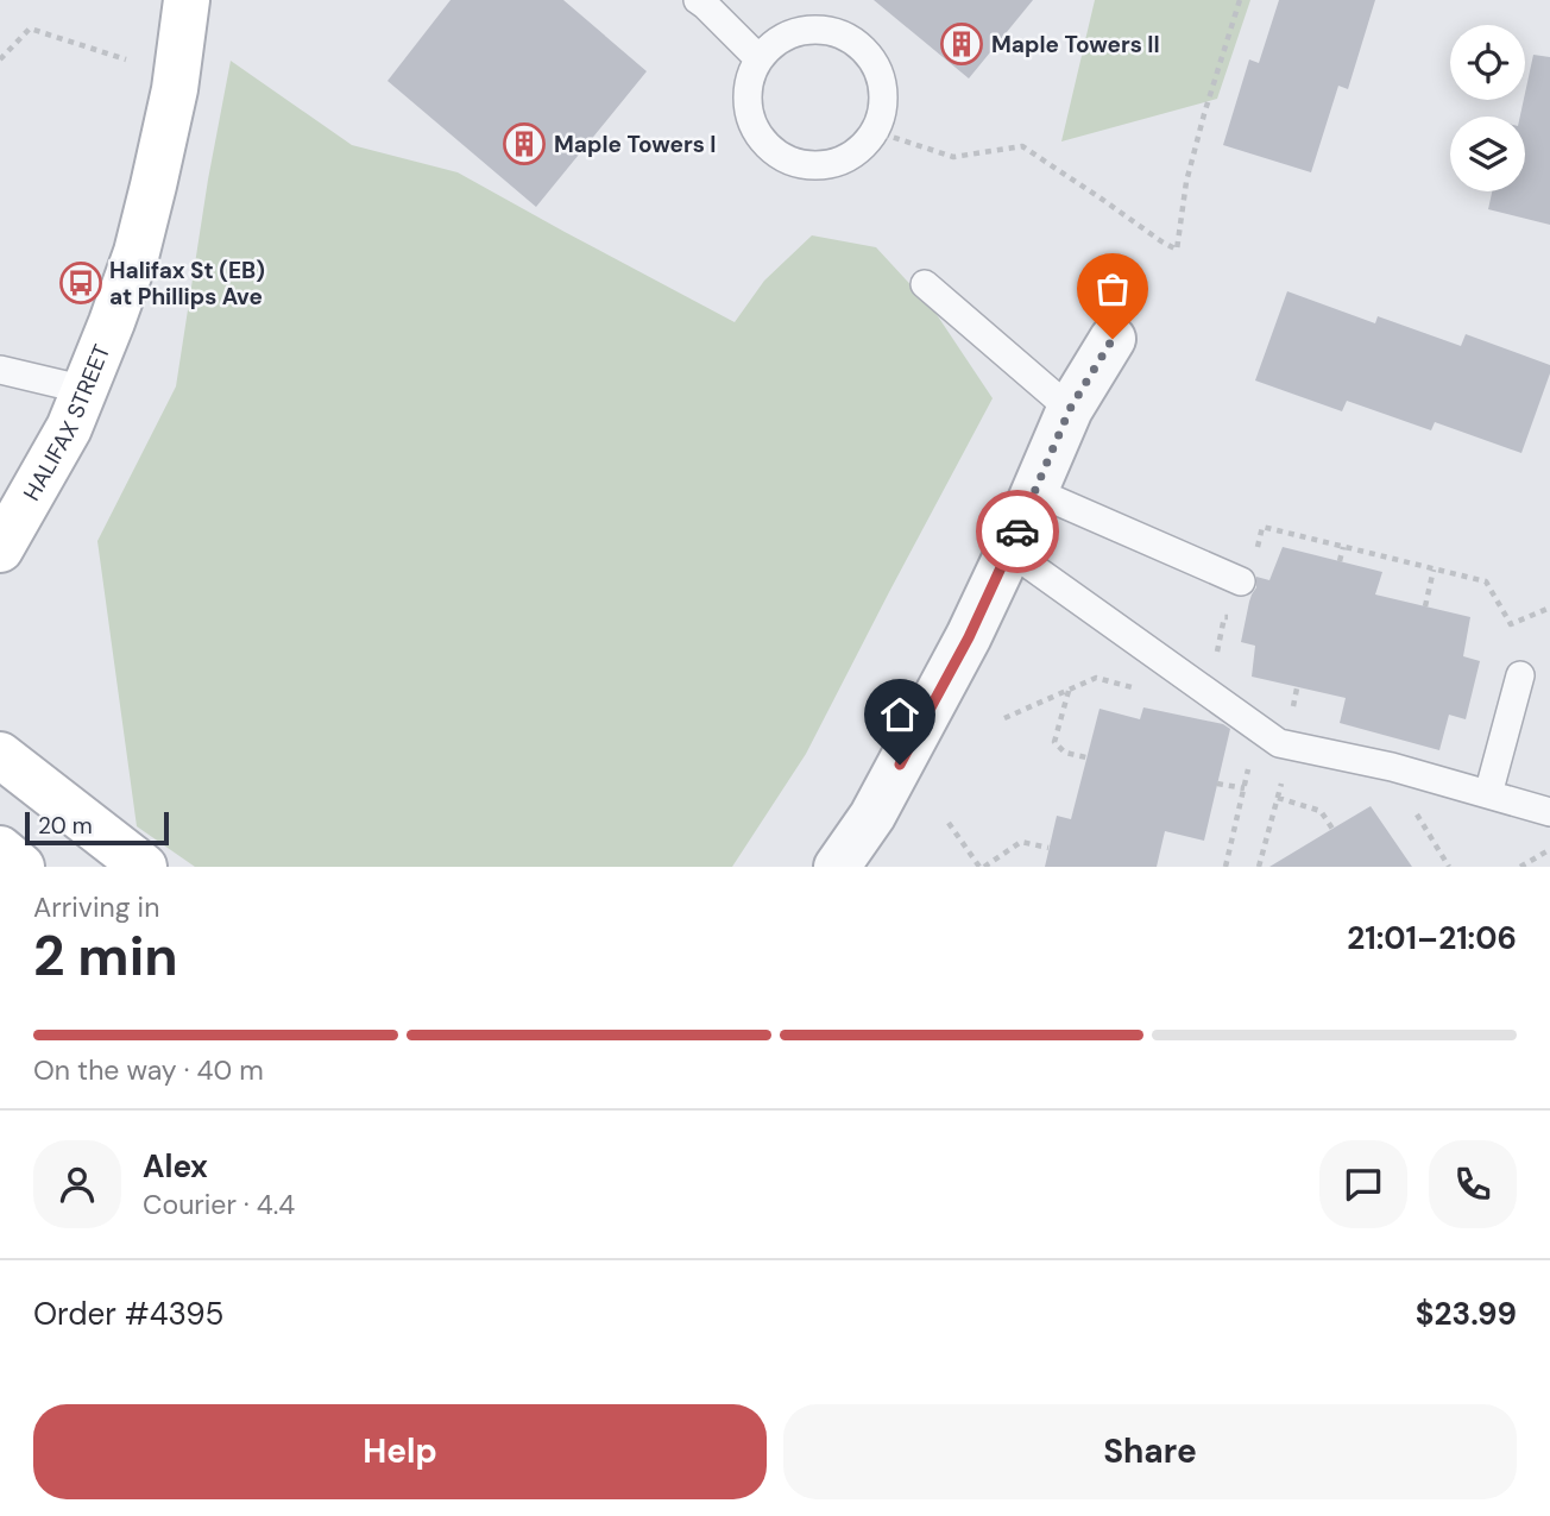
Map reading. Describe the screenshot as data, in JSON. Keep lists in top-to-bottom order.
{
  "streets": {
    "street": ["HALIFAX STREET"]
  },
  "places": {
    "building": ["Maple Towers II", "Maple Towers I"],
    "bus stop": ["Halifax St (EB) at Phillips Ave"]
  },
  "scale_bar": "20 m",
  "page": {
    "scale": "20 m",
    "heading": ["2 min", "Arriving in", "21:01–21:06"],
    "panel": [
      "Alex",
      "Courier · 4.4",
      "Order #4395",
      "$23.99"
    ],
    "bar": "On the way · 40 m",
    "buttons": ["Help", "Share"]
  }
}
